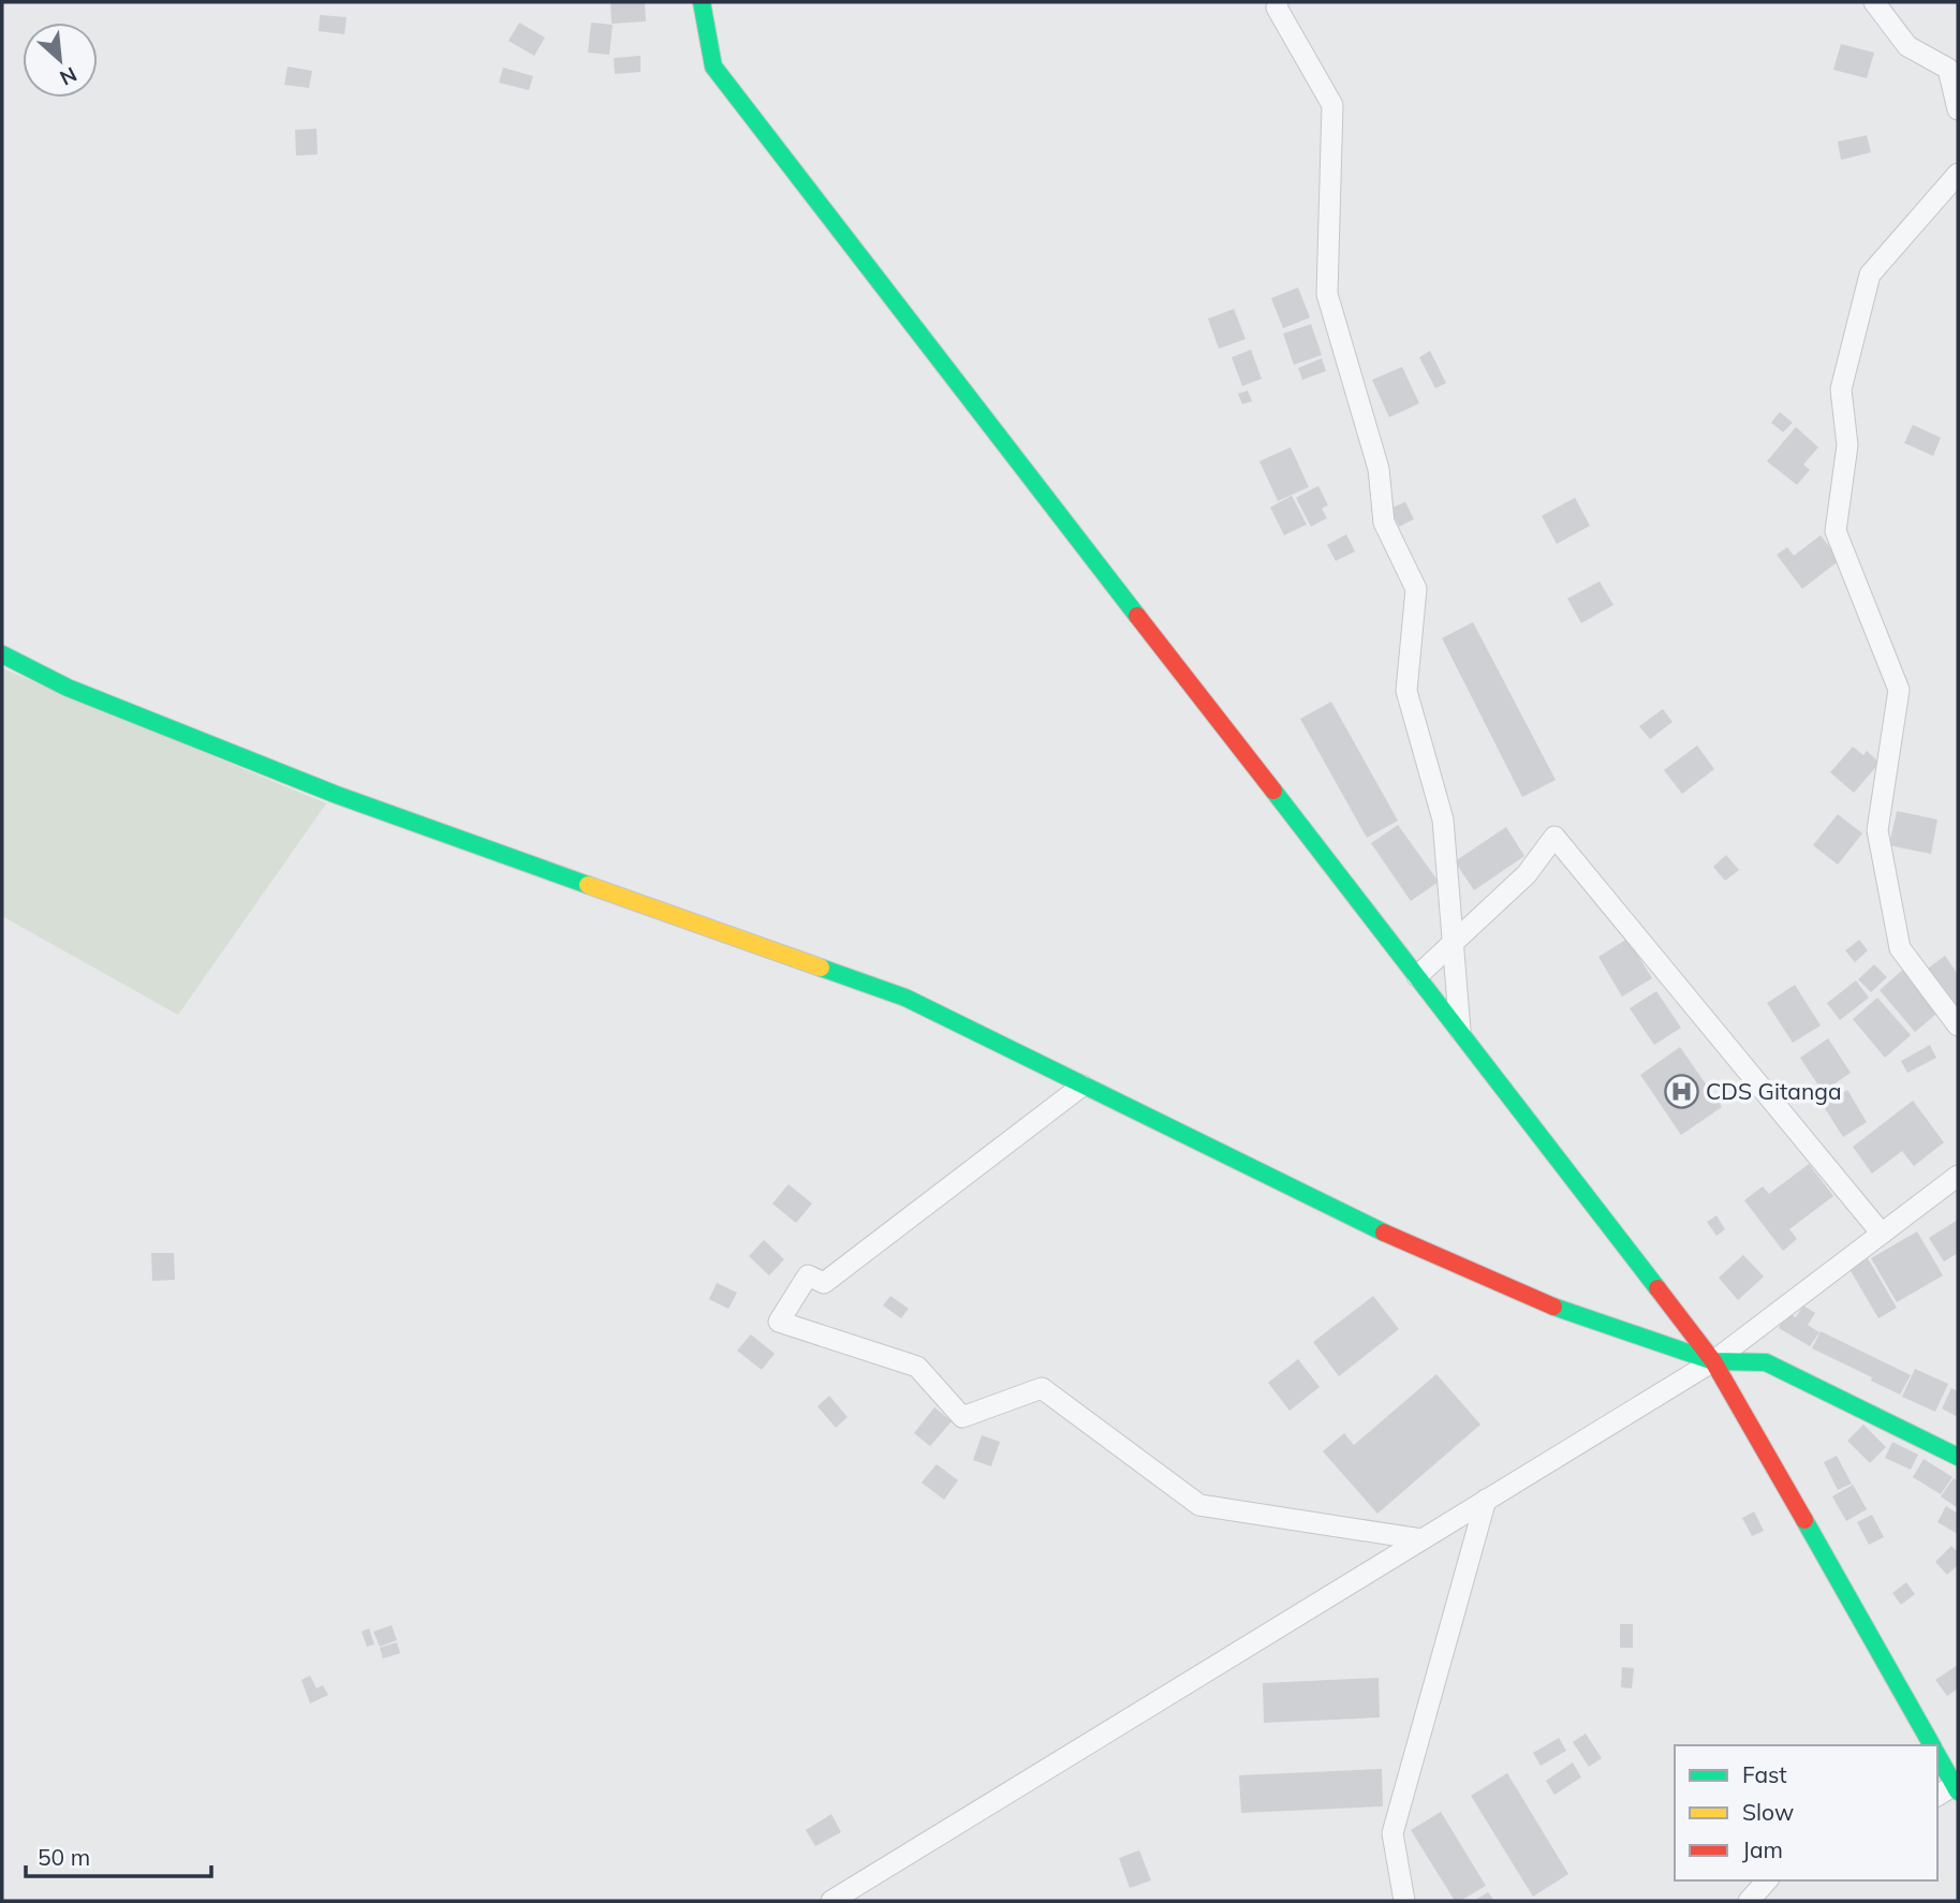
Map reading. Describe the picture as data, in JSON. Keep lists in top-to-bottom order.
{
  "places": {
    "hospital": ["CDS Gitanga"]
  },
  "legend": ["Fast", "Slow", "Jam"],
  "scale_bar": "50 m",
  "north": "bottom right"
}
